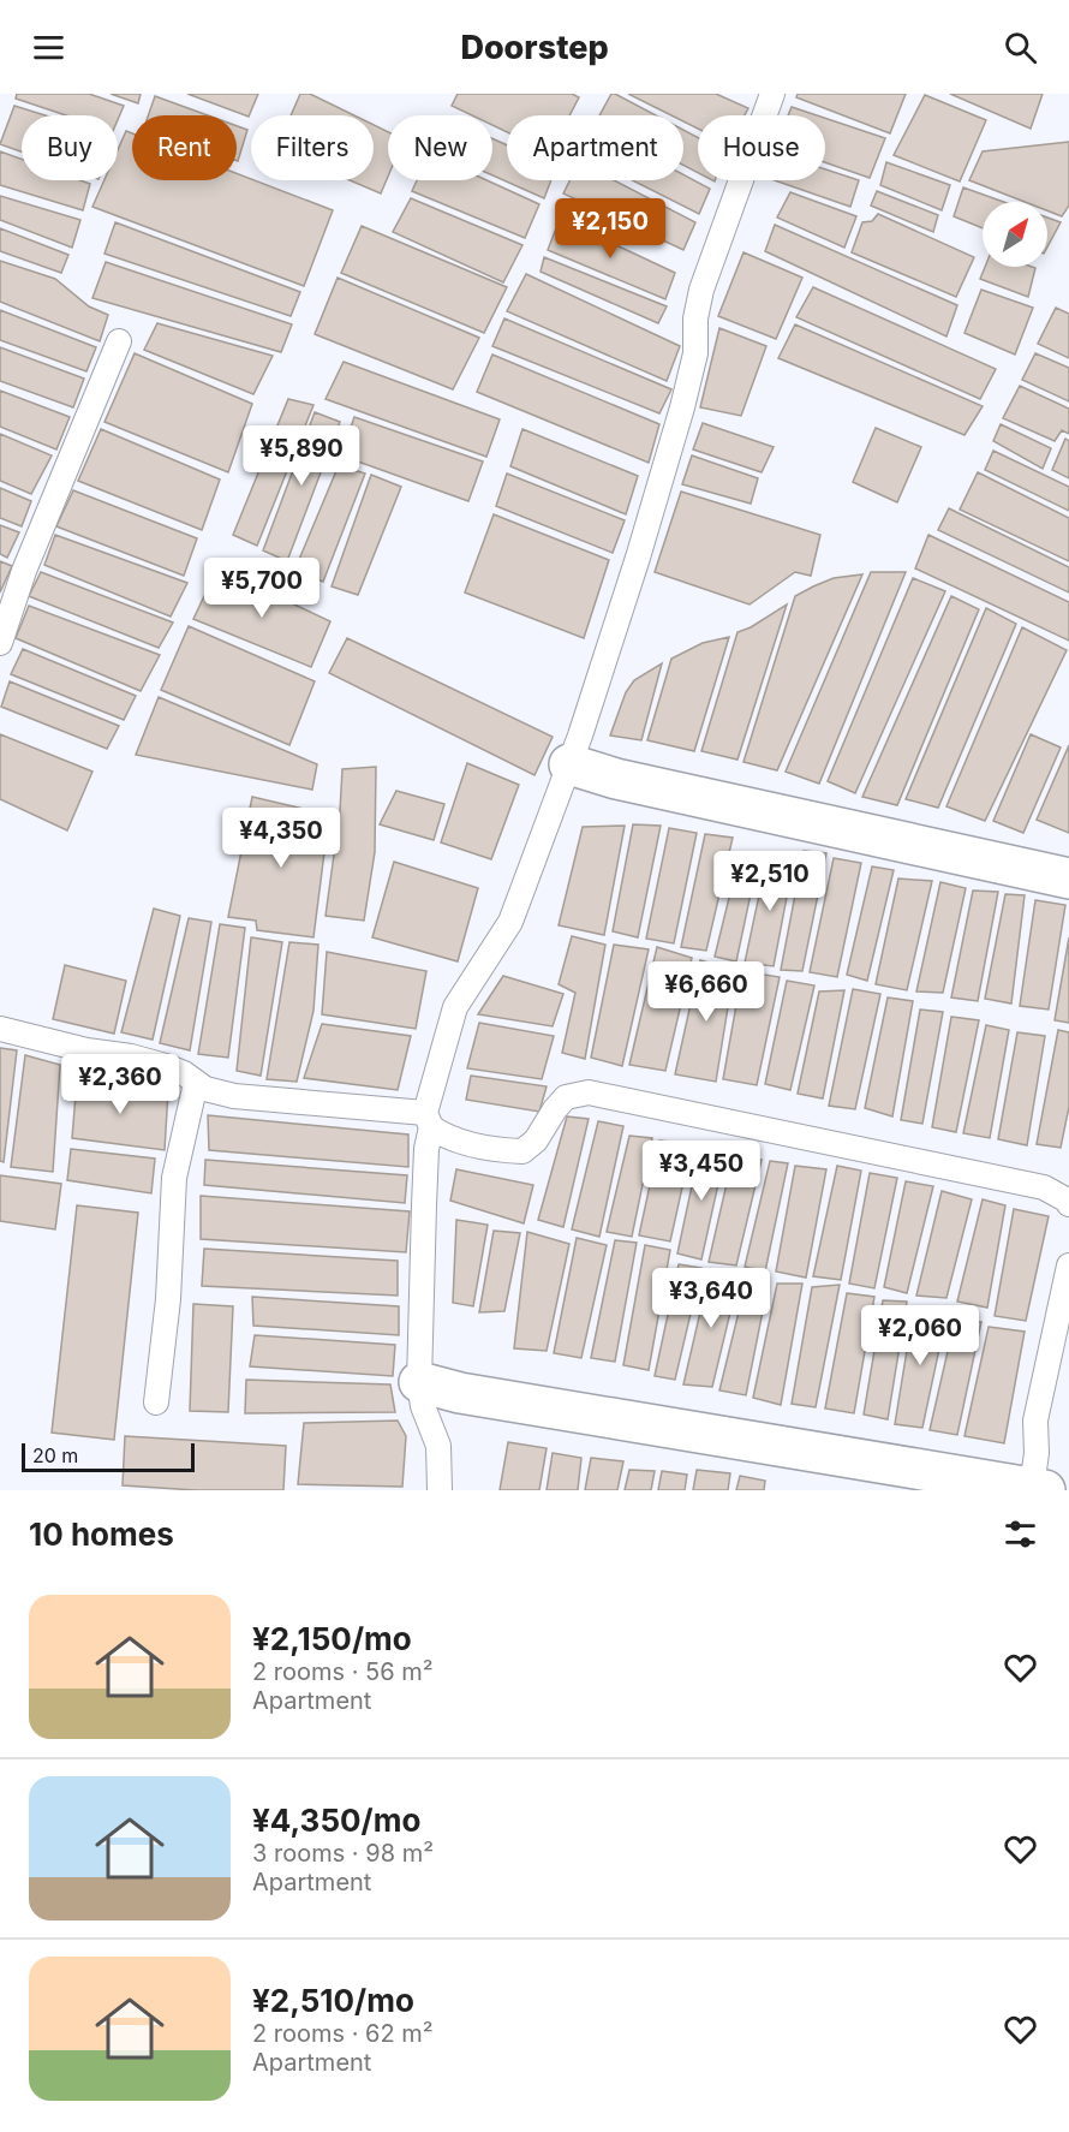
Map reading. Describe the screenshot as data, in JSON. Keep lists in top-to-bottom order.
{
  "scale_bar": "20 m",
  "north": "top right",
  "page": {
    "header": "Doorstep",
    "chip": [
      "Buy",
      "Rent",
      "Filters",
      "New",
      "Apartment",
      "House"
    ],
    "price": [
      "¥2,150",
      "¥5,890",
      "¥5,700",
      "¥4,350",
      "¥2,510",
      "¥6,660",
      "¥2,360",
      "¥3,450",
      "¥3,640",
      "¥2,060"
    ],
    "scale": "20 m",
    "heading": "10 homes",
    "list": [
      {
        "name": "¥2,150/mo",
        "note": "2 rooms · 56 m² · Apartment"
      },
      {
        "name": "¥4,350/mo",
        "note": "3 rooms · 98 m² · Apartment"
      },
      {
        "name": "¥2,510/mo",
        "note": "2 rooms · 62 m² · Apartment"
      }
    ]
  }
}
